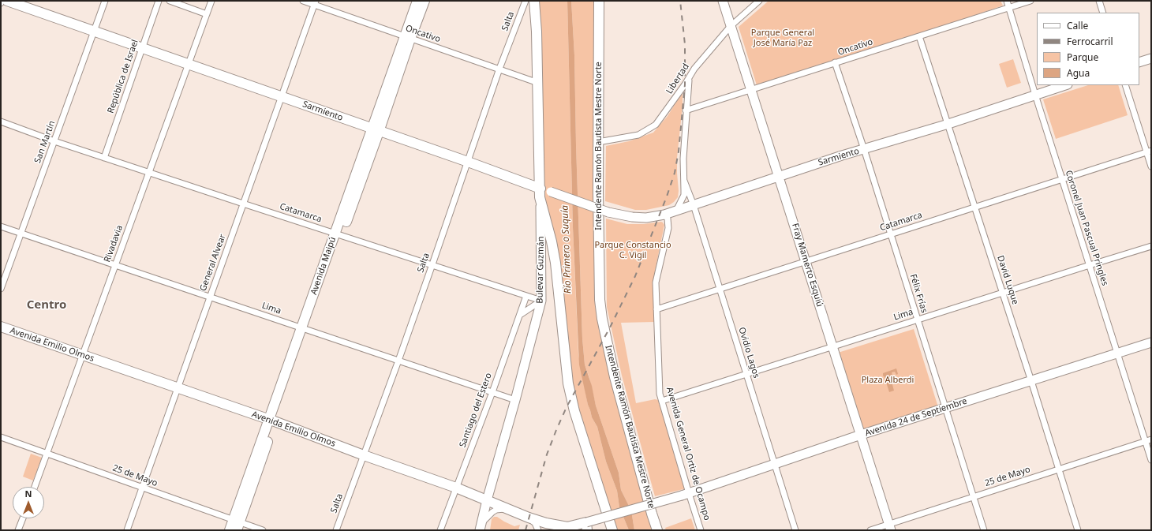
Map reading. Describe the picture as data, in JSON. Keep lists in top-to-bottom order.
{
  "streets": {
    "main road": [
      "Sarmiento",
      "Intendente Ramón Bautista Mestre Norte",
      "Fray Mamerto Esquiú",
      "Avenida Maipú",
      "Bulevar Guzmán",
      "Avenida Emilio Olmos",
      "Avenida 24 de Septiembre"
    ],
    "street": [
      "Salta",
      "Oncativo",
      "República de Israel",
      "Libertad",
      "San Martín",
      "Catamarca",
      "Coronel Juan Pascual Pringles",
      "Rivadavia",
      "General Alvear",
      "David Luque",
      "Félix Frías",
      "Lima",
      "Ovidio Lagos",
      "Santiago del Estero",
      "Avenida General Ortiz de Ocampo",
      "25 de Mayo"
    ]
  },
  "crossings": [
    ["Salta", "Oncativo"],
    ["Salta", "Sarmiento"],
    ["Salta", "Catamarca"],
    ["Salta", "Lima"],
    ["Salta", "Avenida Emilio Olmos"],
    ["Oncativo", "Coronel Juan Pascual Pringles"],
    ["Oncativo", "General Alvear"],
    ["Oncativo", "Fray Mamerto Esquiú"],
    ["Oncativo", "Avenida Maipú"],
    ["Oncativo", "Bulevar Guzmán"],
    ["Oncativo", "David Luque"],
    ["Oncativo", "Félix Frías"],
    ["Oncativo", "Ovidio Lagos"],
    ["República de Israel", "Sarmiento"],
    ["República de Israel", "Catamarca"],
    ["Libertad", "Intendente Ramón Bautista Mestre Norte"],
    ["Libertad", "Fray Mamerto Esquiú"],
    ["Libertad", "Ovidio Lagos"],
    ["Sarmiento", "San Martín"],
    ["Sarmiento", "Coronel Juan Pascual Pringles"],
    ["Sarmiento", "Rivadavia"],
    ["Sarmiento", "General Alvear"],
    ["Sarmiento", "Fray Mamerto Esquiú"],
    ["Sarmiento", "Avenida Maipú"],
    ["Sarmiento", "Bulevar Guzmán"],
    ["Sarmiento", "David Luque"],
    ["Sarmiento", "Félix Frías"],
    ["Sarmiento", "Ovidio Lagos"],
    ["Sarmiento", "Avenida General Ortiz de Ocampo"],
    ["San Martín", "Catamarca"],
    ["San Martín", "Lima"],
    ["Catamarca", "Coronel Juan Pascual Pringles"],
    ["Catamarca", "Rivadavia"],
    ["Catamarca", "General Alvear"],
    ["Catamarca", "Fray Mamerto Esquiú"],
    ["Catamarca", "Avenida Maipú"],
    ["Catamarca", "Bulevar Guzmán"],
    ["Catamarca", "David Luque"],
    ["Catamarca", "Félix Frías"],
    ["Catamarca", "Ovidio Lagos"],
    ["Catamarca", "Santiago del Estero"],
    ["Catamarca", "Avenida General Ortiz de Ocampo"],
    ["Coronel Juan Pascual Pringles", "Lima"],
    ["Coronel Juan Pascual Pringles", "Avenida 24 de Septiembre"],
    ["Coronel Juan Pascual Pringles", "25 de Mayo"],
    ["Rivadavia", "Lima"],
    ["Rivadavia", "Avenida Emilio Olmos"],
    ["Rivadavia", "25 de Mayo"],
    ["General Alvear", "Lima"],
    ["General Alvear", "Avenida Emilio Olmos"],
    ["General Alvear", "25 de Mayo"],
    ["Fray Mamerto Esquiú", "Lima"],
    ["Fray Mamerto Esquiú", "Avenida 24 de Septiembre"],
    ["Fray Mamerto Esquiú", "25 de Mayo"],
    ["Avenida Maipú", "Lima"],
    ["Avenida Maipú", "Avenida Emilio Olmos"],
    ["Avenida Maipú", "25 de Mayo"],
    ["Bulevar Guzmán", "Lima"],
    ["Bulevar Guzmán", "Avenida Emilio Olmos"],
    ["David Luque", "Lima"],
    ["David Luque", "Avenida 24 de Septiembre"],
    ["David Luque", "25 de Mayo"],
    ["Félix Frías", "Lima"],
    ["Félix Frías", "Avenida 24 de Septiembre"],
    ["Félix Frías", "25 de Mayo"],
    ["Lima", "Ovidio Lagos"],
    ["Lima", "Santiago del Estero"],
    ["Lima", "Avenida General Ortiz de Ocampo"],
    ["Avenida Emilio Olmos", "Santiago del Estero"],
    ["Avenida Emilio Olmos", "Avenida 24 de Septiembre"],
    ["Ovidio Lagos", "Avenida 24 de Septiembre"],
    ["Avenida 24 de Septiembre", "Avenida General Ortiz de Ocampo"]
  ],
  "districts": ["Centro"],
  "water": ["Río Primero o Suquía"],
  "parks": ["Parque General José María Paz", "Parque Constancio C. Vigil", "Plaza Alberdi"],
  "legend": [
    "Calle",
    "Ferrocarril",
    "Parque",
    "Agua"
  ],
  "north": "top"
}
